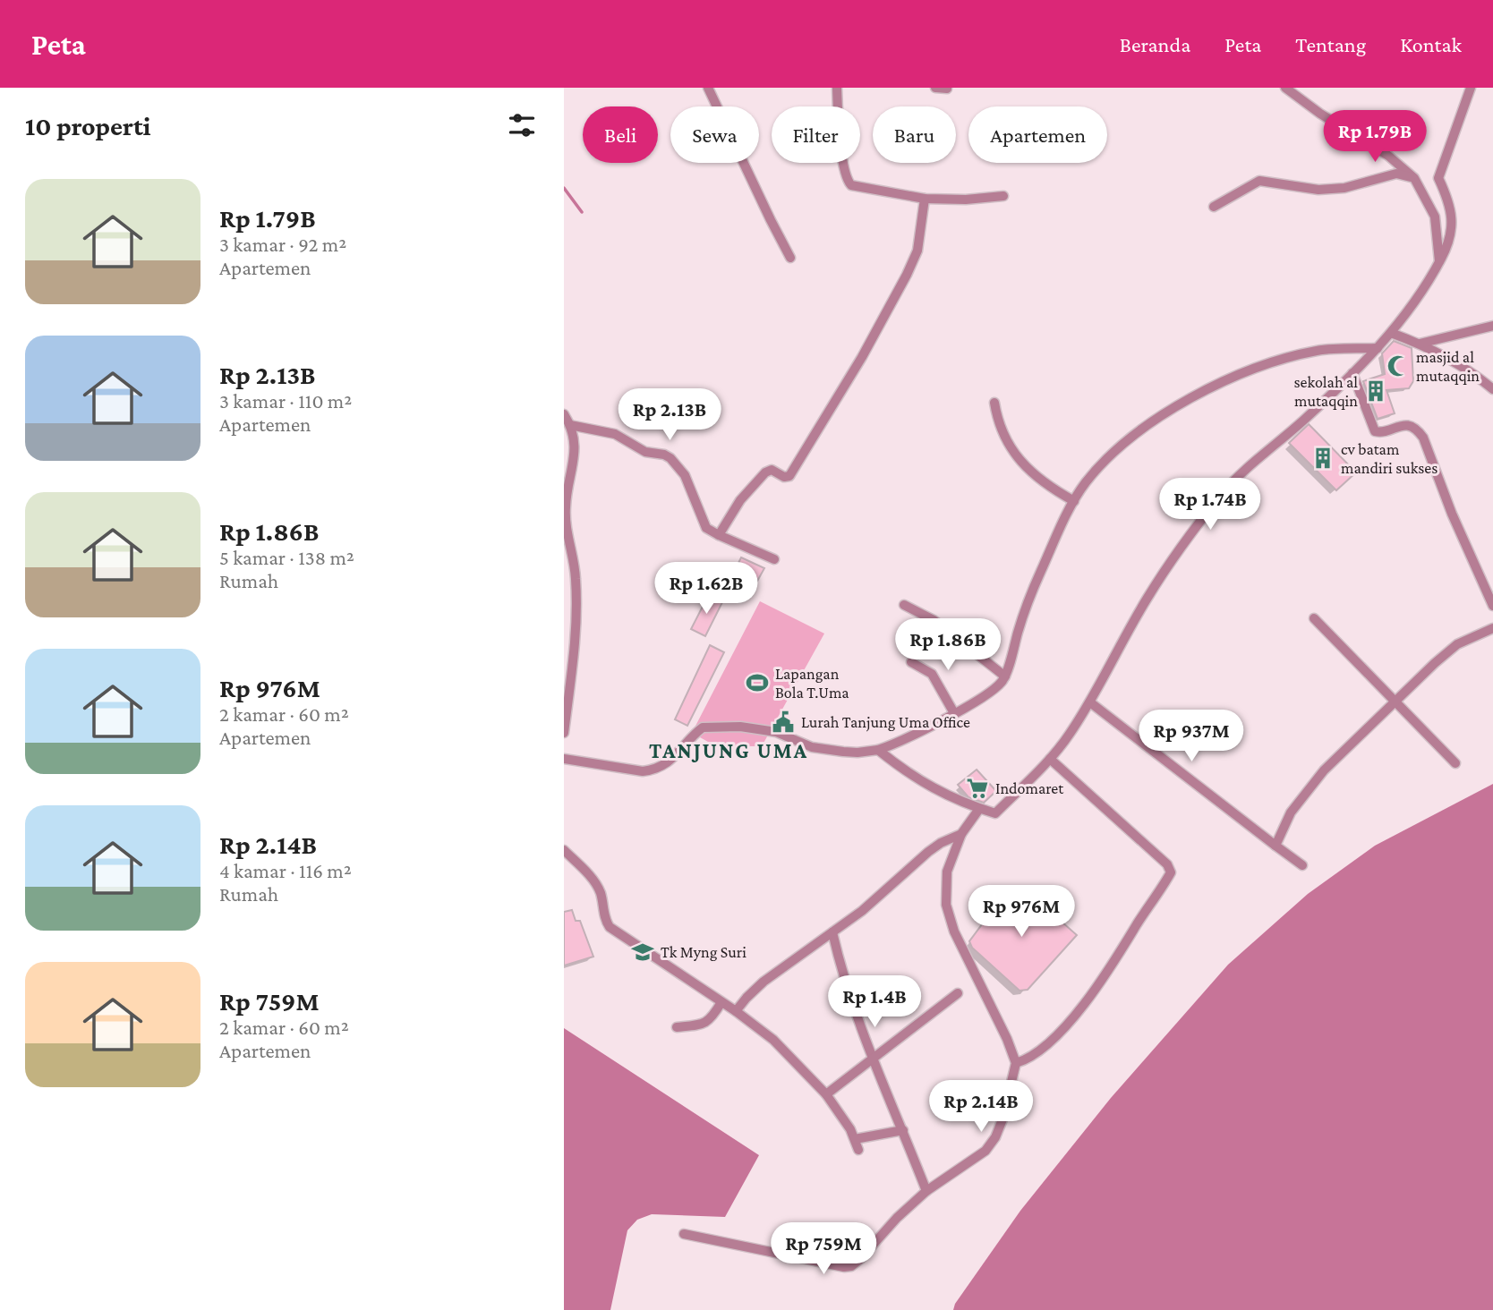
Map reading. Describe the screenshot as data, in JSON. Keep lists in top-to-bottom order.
{
  "districts": ["TANJUNG UMA"],
  "places": {
    "mosque": ["masjid al mutaqqin"],
    "building": ["sekolah al mutaqqin", "cv batam mandiri sukses"],
    "sports": ["Lapangan Bola T.Uma"],
    "public building": ["Lurah Tanjung Uma Office"],
    "supermarket": ["Indomaret"],
    "school or university": ["Tk Myng Suri"]
  },
  "page": {
    "header": "Peta",
    "nav": [
      "Beranda",
      "Peta",
      "Tentang",
      "Kontak"
    ],
    "heading": "10 properti",
    "chip": [
      "Beli",
      "Sewa",
      "Filter",
      "Baru",
      "Apartemen"
    ],
    "price": [
      "Rp 1.79B",
      "Rp 2.13B",
      "Rp 1.74B",
      "Rp 1.62B",
      "Rp 1.86B",
      "Rp 937M",
      "Rp 976M",
      "Rp 1.4B",
      "Rp 2.14B",
      "Rp 759M"
    ],
    "list": [
      {
        "name": "Rp 1.79B",
        "note": "3 kamar · 92 m² · Apartemen"
      },
      {
        "name": "Rp 2.13B",
        "note": "3 kamar · 110 m² · Apartemen"
      },
      {
        "name": "Rp 1.86B",
        "note": "5 kamar · 138 m² · Rumah"
      },
      {
        "name": "Rp 976M",
        "note": "2 kamar · 60 m² · Apartemen"
      },
      {
        "name": "Rp 2.14B",
        "note": "4 kamar · 116 m² · Rumah"
      },
      {
        "name": "Rp 759M",
        "note": "2 kamar · 60 m² · Apartemen"
      }
    ]
  }
}
